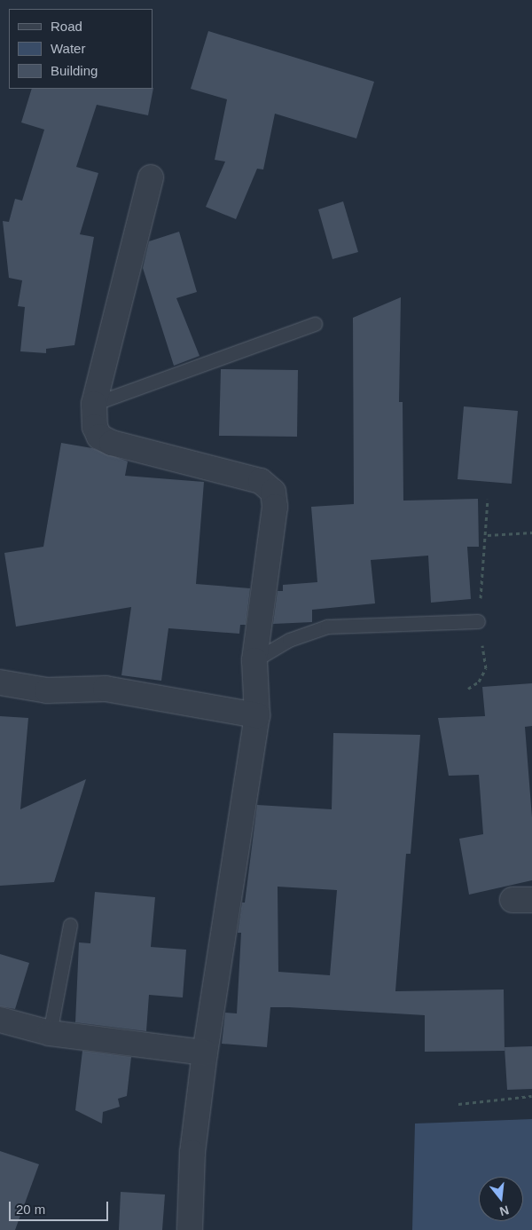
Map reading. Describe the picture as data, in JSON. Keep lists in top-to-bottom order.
{
  "legend": ["Road", "Water", "Building"],
  "scale_bar": "20 m",
  "north": "bottom"
}
